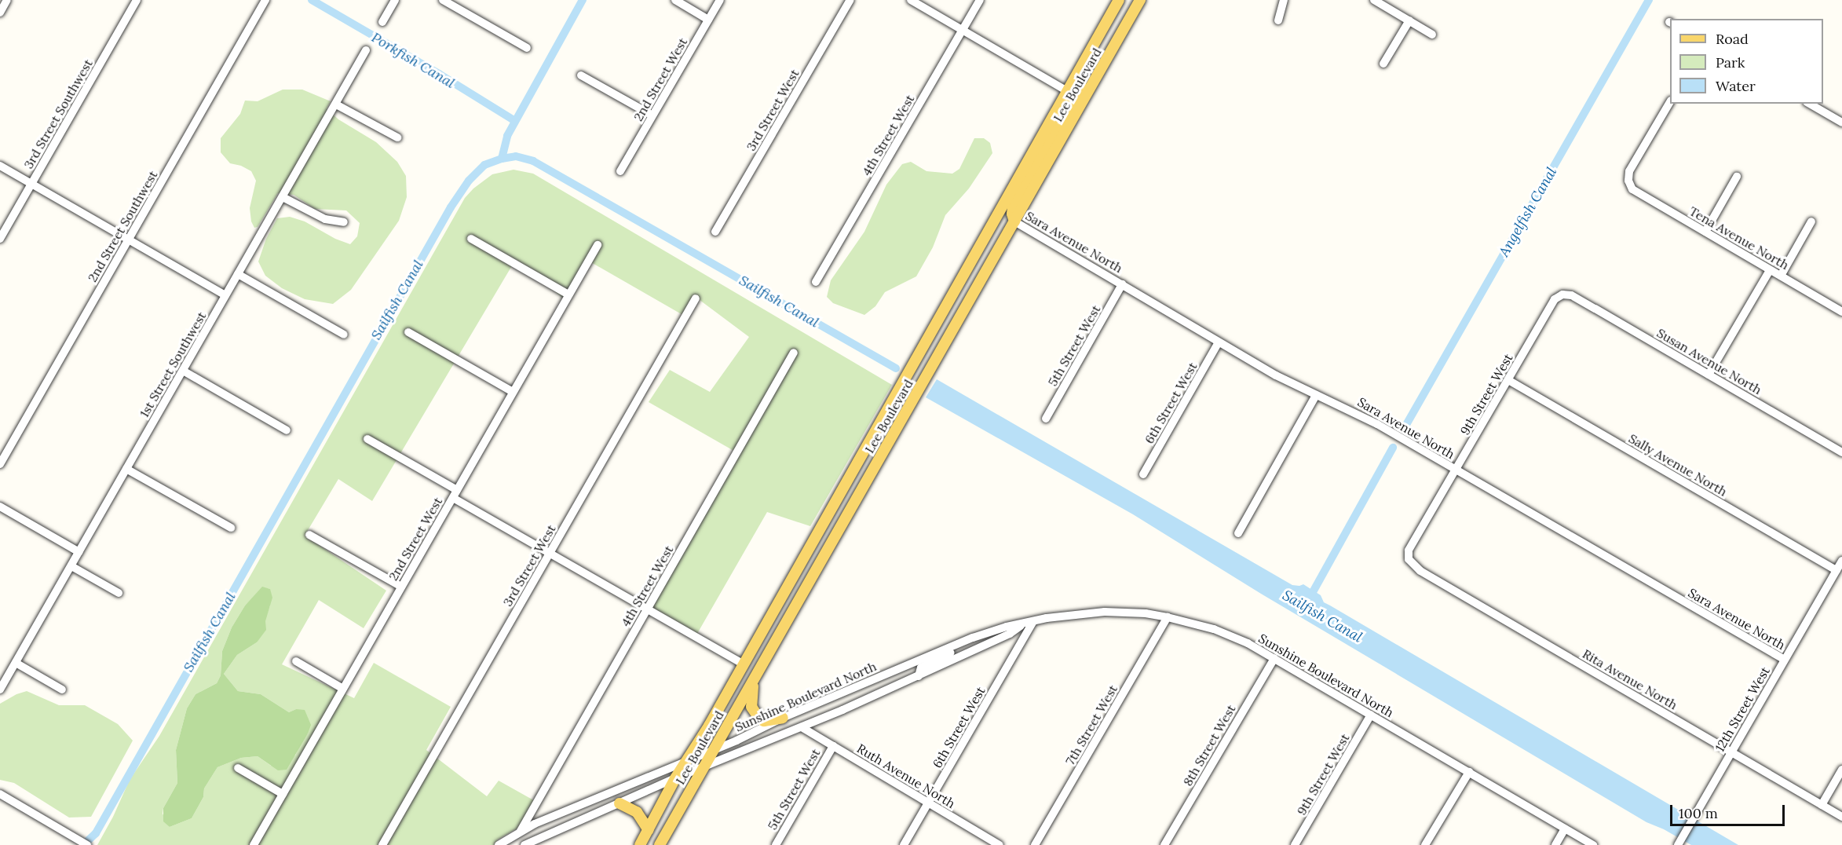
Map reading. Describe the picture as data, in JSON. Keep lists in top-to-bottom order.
{
  "streets": {
    "main road": ["Lee Boulevard"],
    "street": [
      "2nd Street West",
      "3rd Street West",
      "3rd Street Southwest",
      "4th Street West",
      "2nd Street Southwest",
      "Tena Avenue North",
      "Sara Avenue North",
      "5th Street West",
      "Susan Avenue North",
      "1st Street Southwest",
      "9th Street West",
      "6th Street West",
      "Sally Avenue North",
      "Sunshine Boulevard North",
      "Rita Avenue North",
      "12th Street West",
      "7th Street West",
      "8th Street West",
      "Ruth Avenue North"
    ]
  },
  "crossings": [
    ["Lee Boulevard", "Sara Avenue North"],
    ["Lee Boulevard", "Sunshine Boulevard North"],
    ["4th Street West", "Sunshine Boulevard North"],
    ["Sara Avenue North", "5th Street West"],
    ["Sara Avenue North", "9th Street West"],
    ["Sara Avenue North", "6th Street West"],
    ["Sara Avenue North", "12th Street West"],
    ["5th Street West", "Ruth Avenue North"],
    ["Susan Avenue North", "9th Street West"],
    ["9th Street West", "Sally Avenue North"],
    ["9th Street West", "Sunshine Boulevard North"],
    ["9th Street West", "Rita Avenue North"],
    ["6th Street West", "Sunshine Boulevard North"],
    ["6th Street West", "Ruth Avenue North"],
    ["Sally Avenue North", "12th Street West"],
    ["Sunshine Boulevard North", "7th Street West"],
    ["Sunshine Boulevard North", "8th Street West"],
    ["Sunshine Boulevard North", "Ruth Avenue North"],
    ["Rita Avenue North", "12th Street West"]
  ],
  "water": ["Porkfish Canal", "Angelfish Canal", "Sailfish Canal"],
  "legend": ["Road", "Park", "Water"],
  "scale_bar": "100 m"
}
